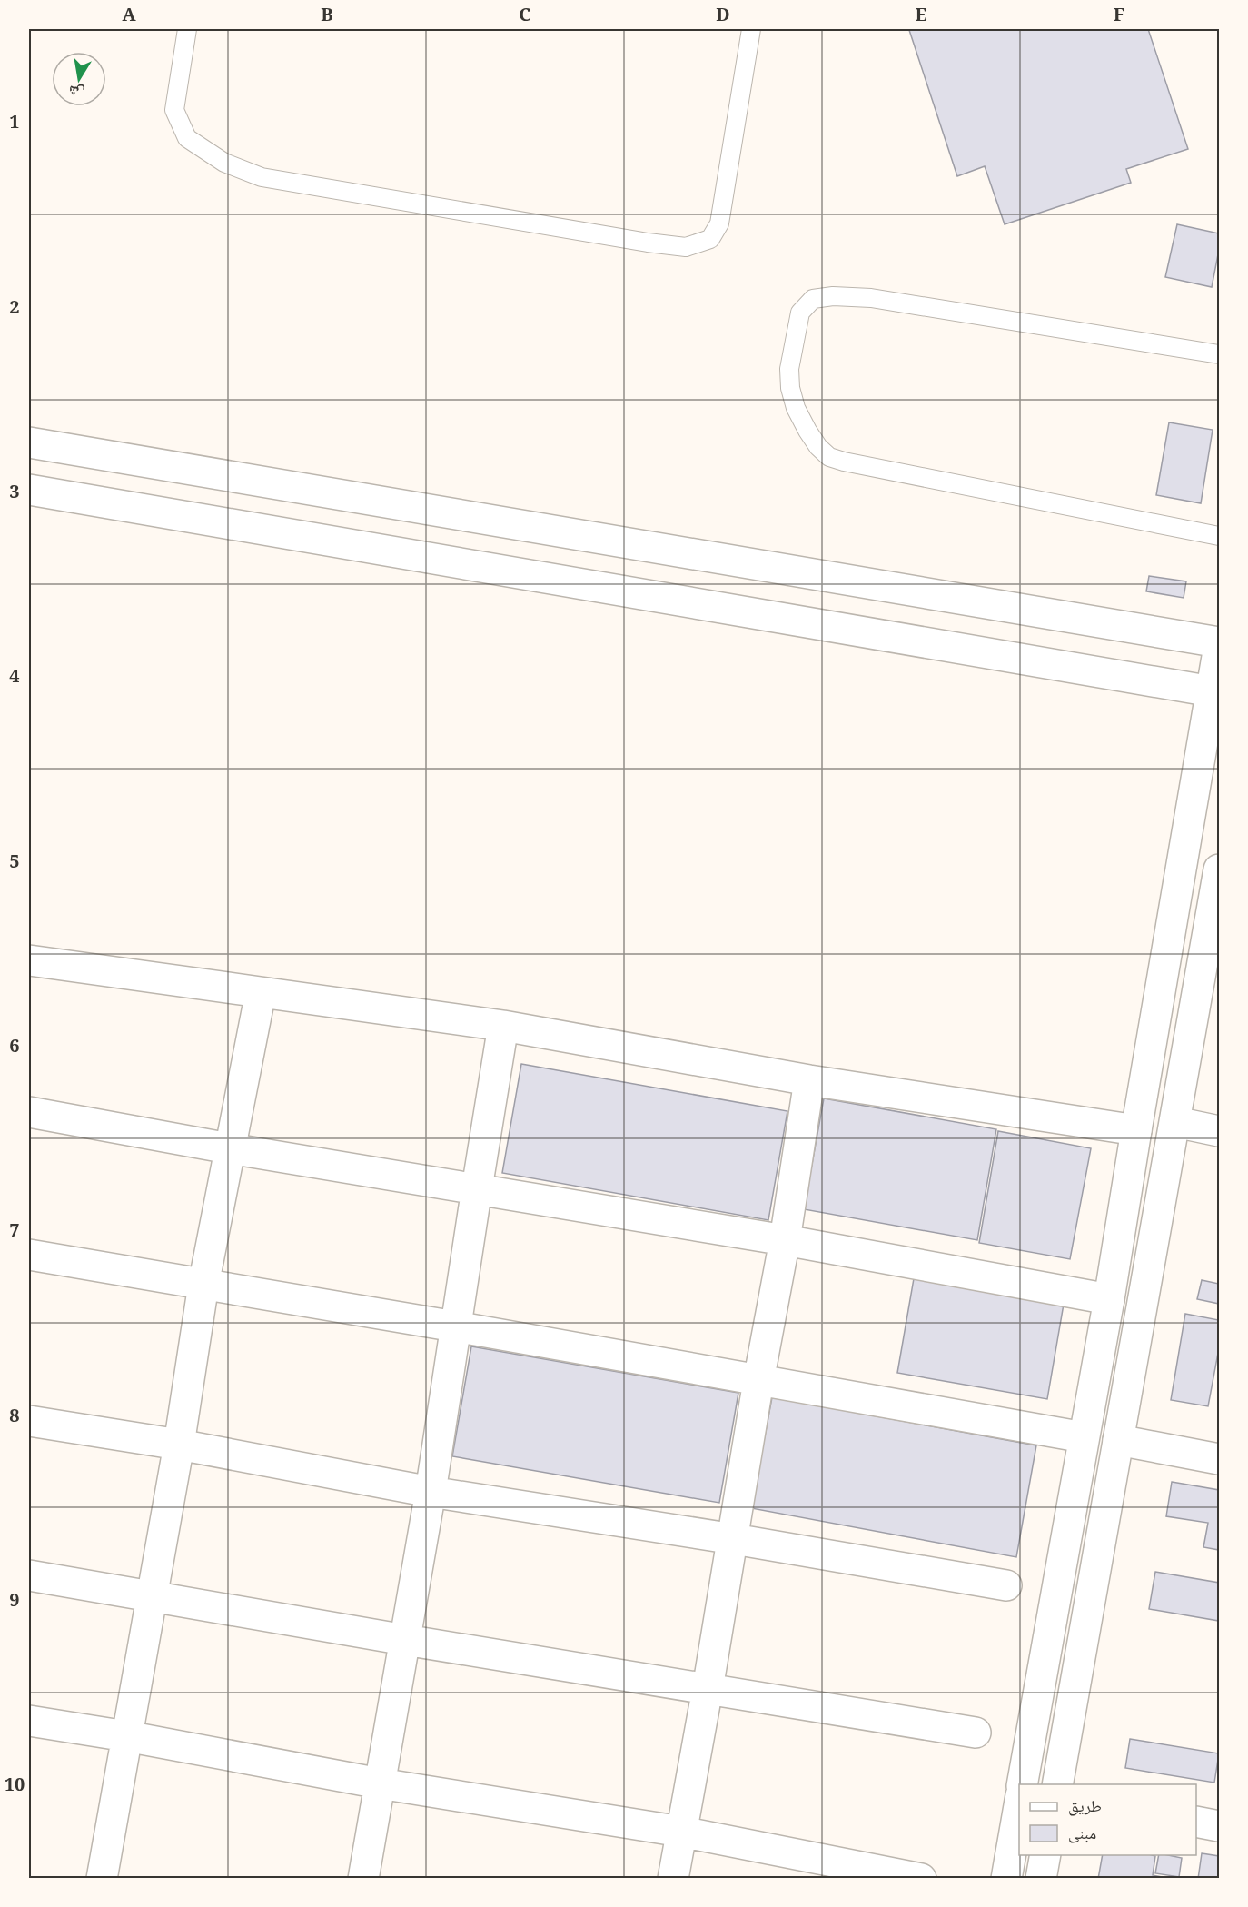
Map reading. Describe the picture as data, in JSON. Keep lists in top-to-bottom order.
{
  "legend": ["طريق", "مبنى"],
  "north": "bottom",
  "grid": {
    "columns": [
      "A",
      "B",
      "C",
      "D",
      "E",
      "F"
    ],
    "rows": [
      "1",
      "2",
      "3",
      "4",
      "5",
      "6",
      "7",
      "8",
      "9",
      "10"
    ]
  }
}
